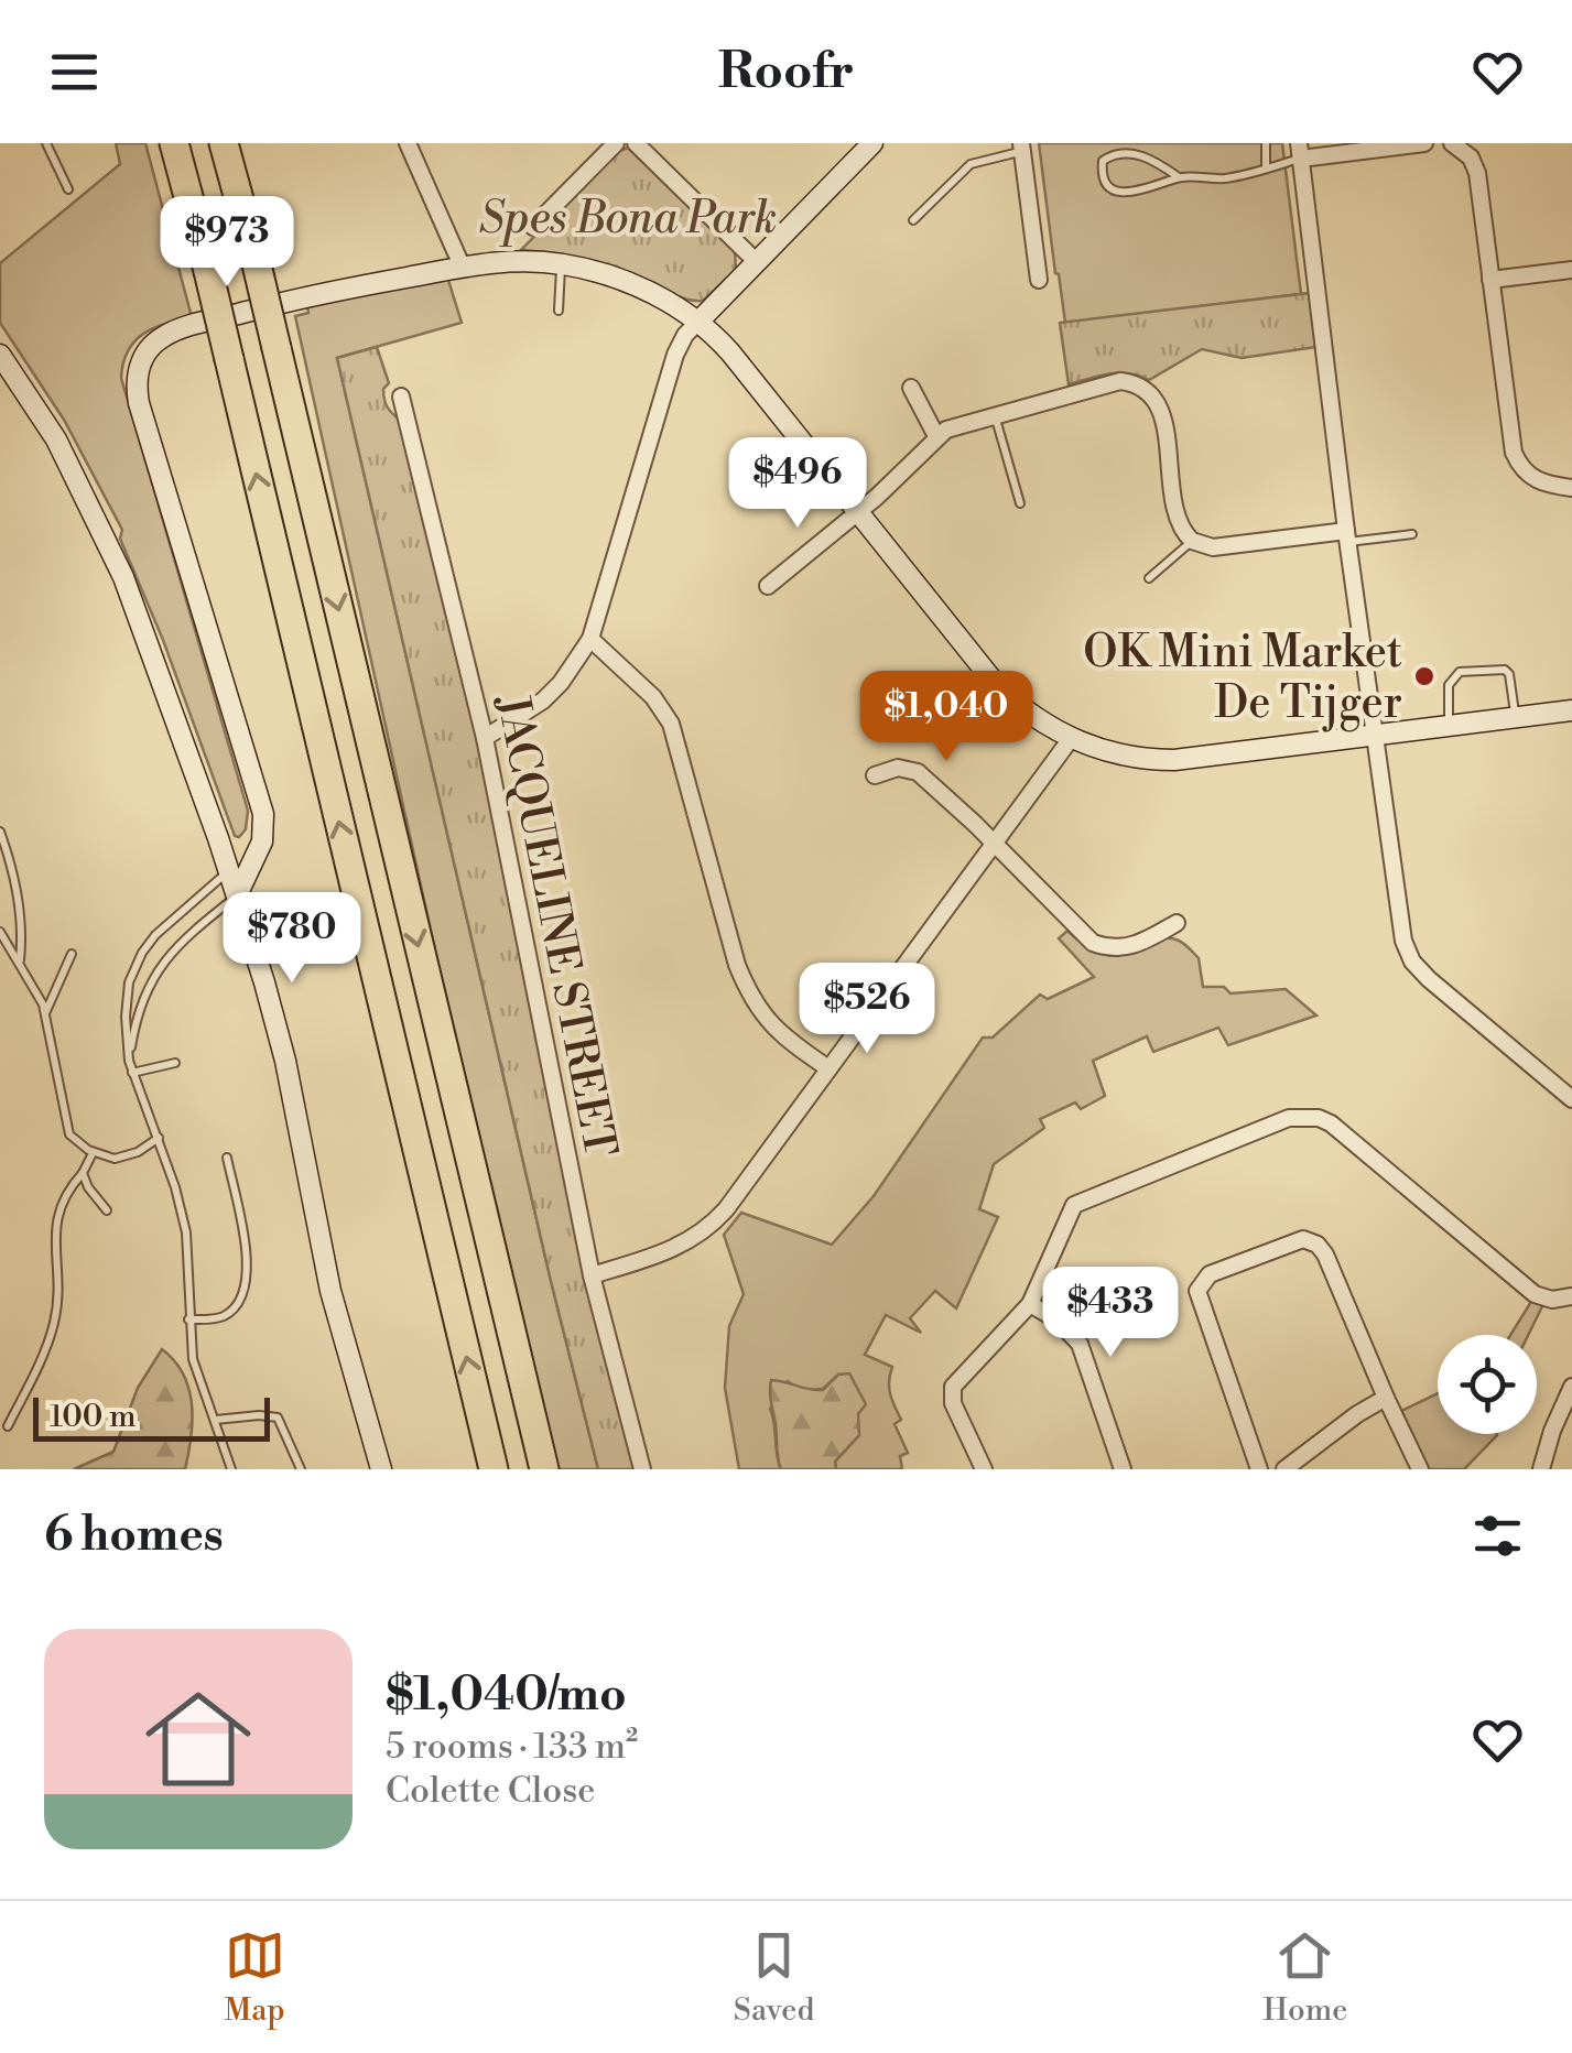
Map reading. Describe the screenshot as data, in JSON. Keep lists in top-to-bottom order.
{
  "streets": {
    "street": ["JACQUELINE STREET"]
  },
  "parks": ["Spes Bona Park"],
  "places": ["OK Mini Market De Tijger"],
  "scale_bar": "100 m",
  "page": {
    "header": "Roofr",
    "price": [
      "$973",
      "$496",
      "$1,040",
      "$780",
      "$526",
      "$433"
    ],
    "scale": "100 m",
    "heading": "6 homes",
    "list": [
      {
        "name": "$1,040/mo",
        "note": "5 rooms · 133 m² · Colette Close"
      }
    ],
    "tabs": ["Map", "Saved", "Home"]
  }
}
